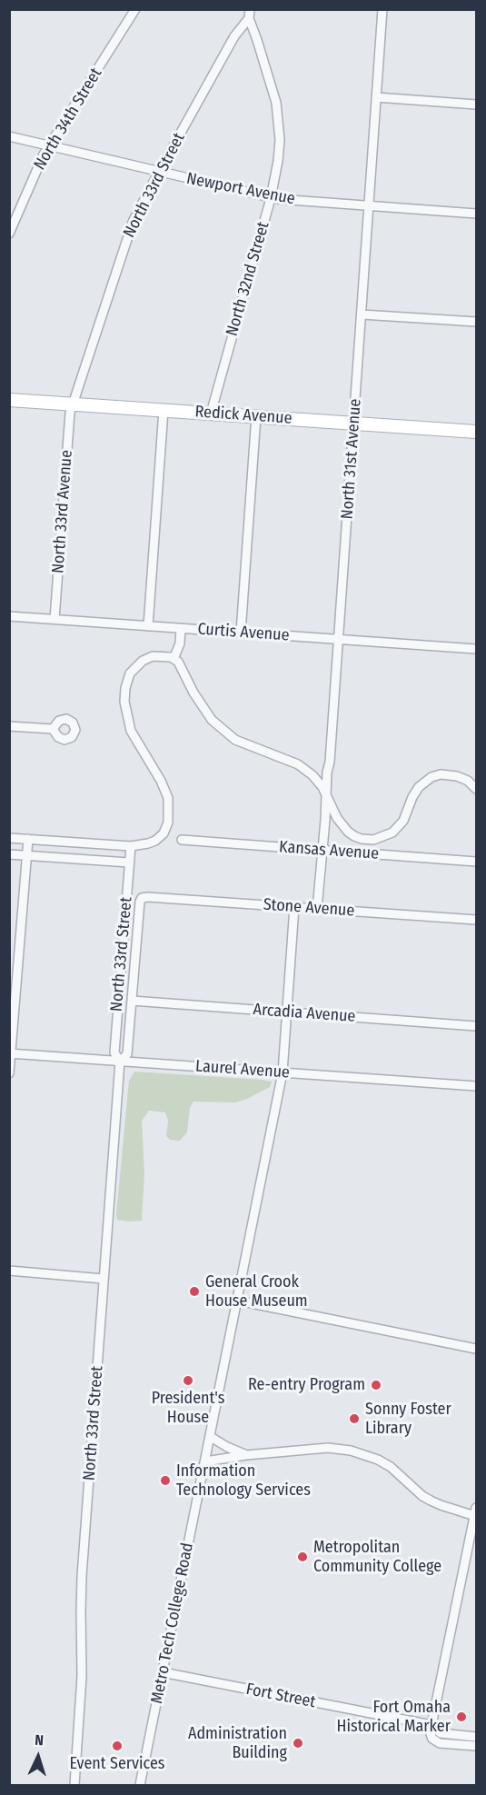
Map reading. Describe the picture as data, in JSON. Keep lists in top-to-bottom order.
{
  "streets": {
    "street": [
      "North 34th Street",
      "North 33rd Street",
      "Newport Avenue",
      "North 32nd Street",
      "Redick Avenue",
      "North 31st Avenue",
      "North 33rd Avenue",
      "Curtis Avenue",
      "Kansas Avenue",
      "Stone Avenue",
      "Arcadia Avenue",
      "Laurel Avenue",
      "Metro Tech College Road",
      "Fort Street"
    ]
  },
  "crossings": [
    ["North 34th Street", "Newport Avenue"],
    ["North 33rd Street", "Newport Avenue"],
    ["North 33rd Street", "North 32nd Street"],
    ["North 33rd Street", "Redick Avenue"],
    ["North 33rd Street", "North 33rd Avenue"],
    ["North 33rd Street", "Stone Avenue"],
    ["North 33rd Street", "Arcadia Avenue"],
    ["North 33rd Street", "Laurel Avenue"],
    ["Newport Avenue", "North 32nd Street"],
    ["Newport Avenue", "North 31st Avenue"],
    ["North 32nd Street", "Redick Avenue"],
    ["Redick Avenue", "North 31st Avenue"],
    ["Redick Avenue", "North 33rd Avenue"],
    ["North 31st Avenue", "Curtis Avenue"],
    ["North 31st Avenue", "Kansas Avenue"],
    ["North 31st Avenue", "Stone Avenue"],
    ["North 33rd Avenue", "Curtis Avenue"],
    ["Laurel Avenue", "Metro Tech College Road"],
    ["Metro Tech College Road", "Fort Street"]
  ],
  "places": [
    "General Crook House Museum",
    "President's House",
    "Re-entry Program",
    "Sonny Foster Library",
    "Information Technology Services",
    "Metropolitan Community College",
    "Fort Omaha Historical Marker",
    "Administration Building",
    "Event Services"
  ],
  "north": "top"
}
